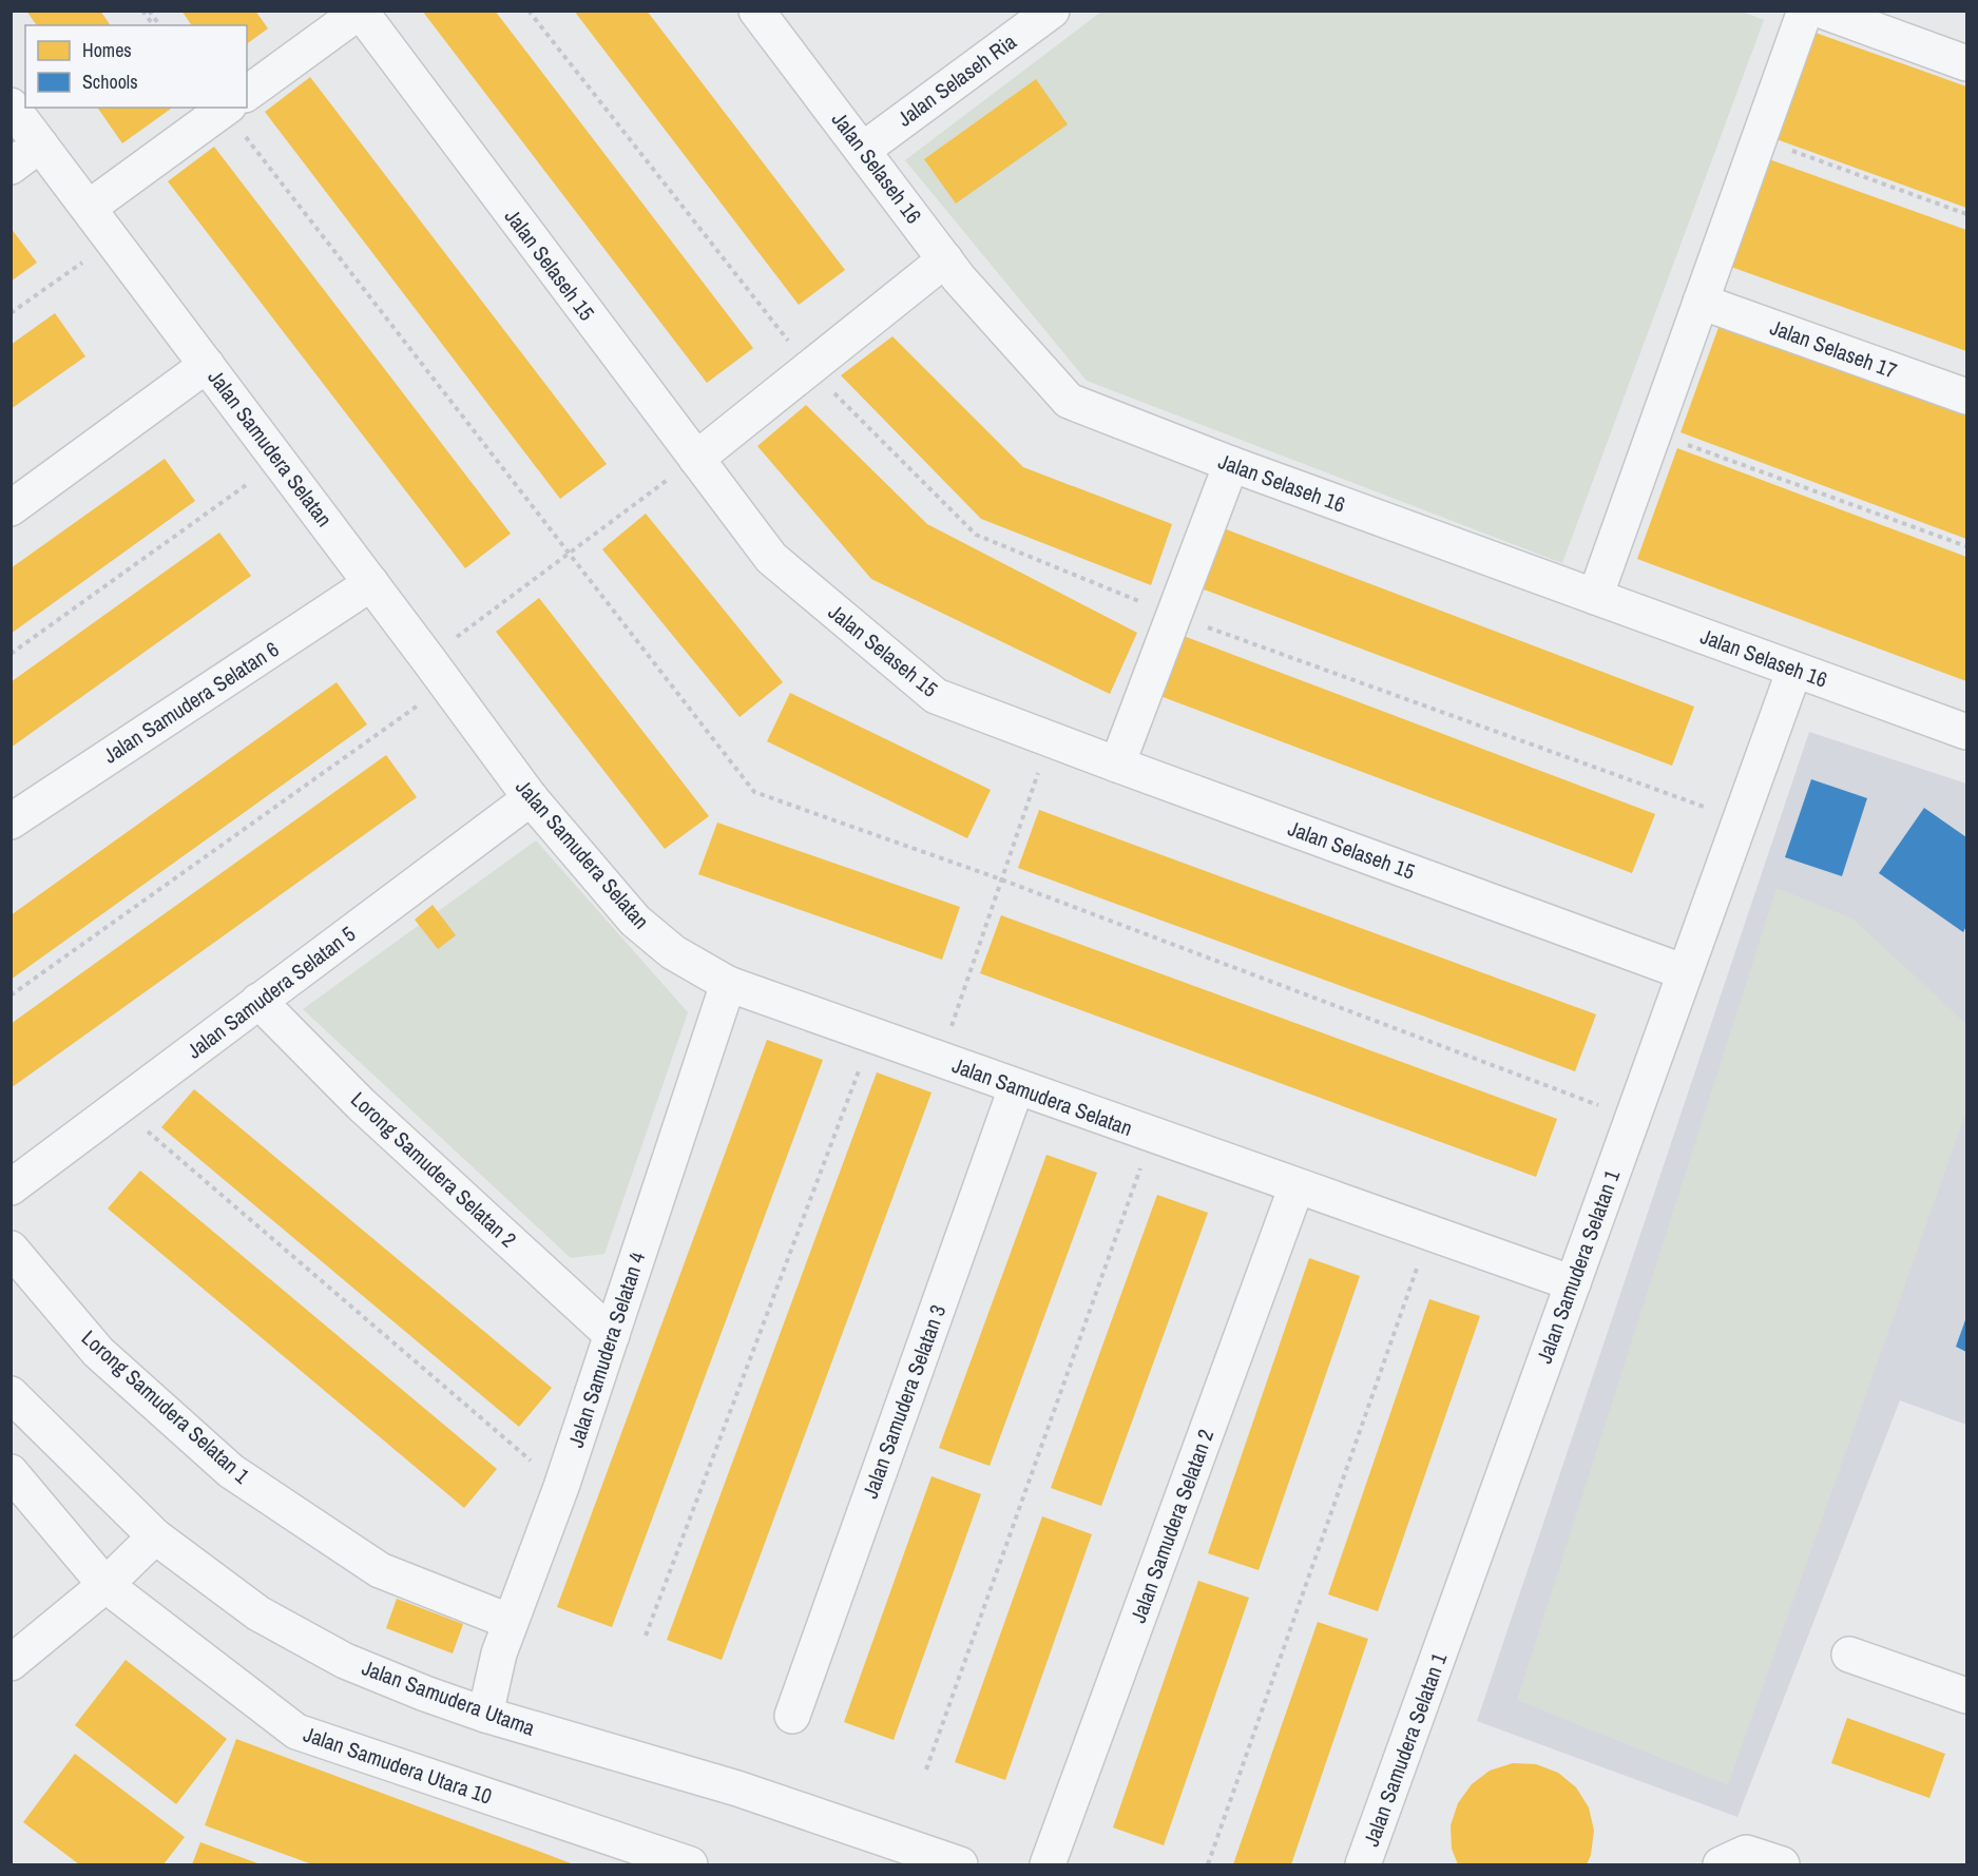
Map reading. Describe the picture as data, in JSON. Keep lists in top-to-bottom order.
{
  "streets": {
    "street": [
      "Jalan Selaseh Ria",
      "Jalan Selaseh 16",
      "Jalan Selaseh 15",
      "Jalan Selaseh 17",
      "Jalan Samudera Selatan",
      "Jalan Samudera Selatan 6",
      "Jalan Samudera Selatan 5",
      "Lorong Samudera Selatan 2",
      "Jalan Samudera Selatan 1",
      "Jalan Samudera Selatan 4",
      "Jalan Samudera Selatan 3",
      "Lorong Samudera Selatan 1",
      "Jalan Samudera Selatan 2",
      "Jalan Samudera Utama",
      "Jalan Samudera Utara 10"
    ]
  },
  "crossings": [
    ["Jalan Selaseh Ria", "Jalan Selaseh 16"],
    ["Jalan Selaseh 16", "Jalan Samudera Selatan 1"],
    ["Jalan Selaseh 15", "Jalan Samudera Selatan 1"],
    ["Jalan Samudera Selatan", "Jalan Samudera Selatan 6"],
    ["Jalan Samudera Selatan", "Jalan Samudera Selatan 5"],
    ["Jalan Samudera Selatan", "Jalan Samudera Selatan 1"],
    ["Jalan Samudera Selatan", "Jalan Samudera Selatan 4"],
    ["Jalan Samudera Selatan", "Jalan Samudera Selatan 3"],
    ["Jalan Samudera Selatan", "Jalan Samudera Selatan 2"],
    ["Jalan Samudera Selatan 5", "Lorong Samudera Selatan 2"],
    ["Lorong Samudera Selatan 2", "Jalan Samudera Selatan 4"],
    ["Jalan Samudera Selatan 4", "Lorong Samudera Selatan 1"],
    ["Jalan Samudera Selatan 4", "Jalan Samudera Utama"]
  ],
  "legend": ["Homes", "Schools"]
}
